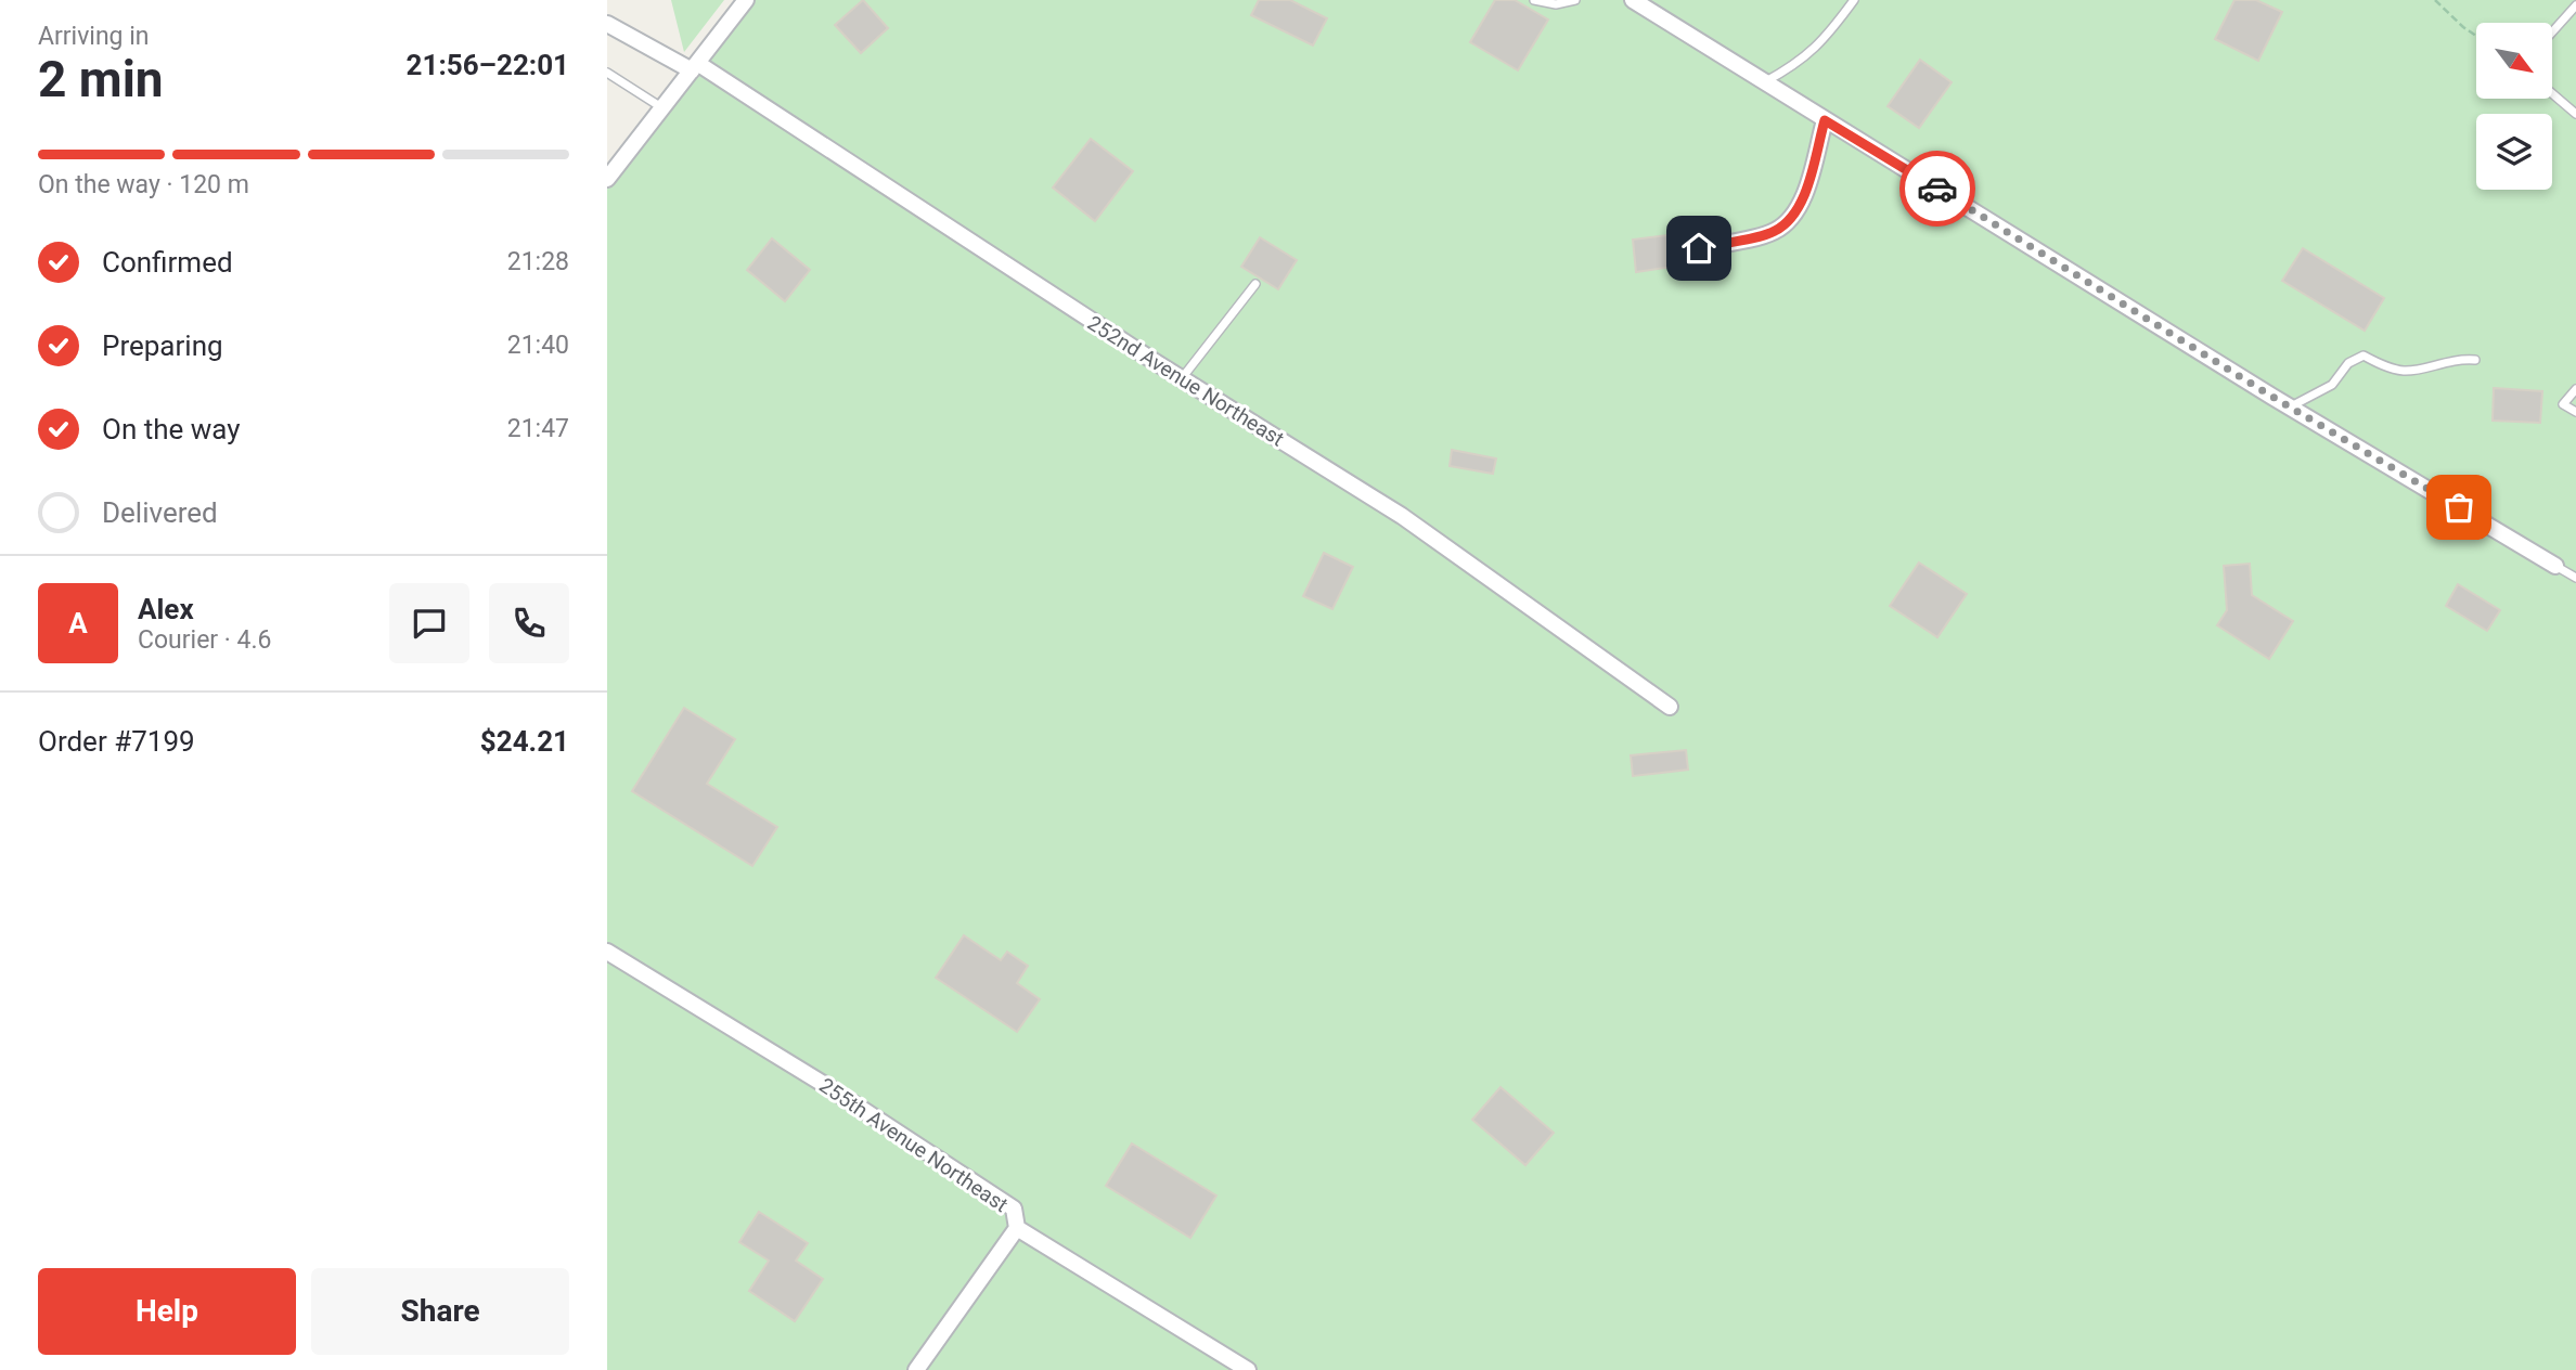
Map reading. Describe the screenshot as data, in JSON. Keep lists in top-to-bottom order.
{
  "streets": {
    "street": ["252nd Avenue Northeast", "255th Avenue Northeast"]
  },
  "north": "bottom right",
  "page": {
    "heading": ["2 min", "Arriving in", "21:56–22:01"],
    "panel": [
      "Alex",
      "Courier · 4.6",
      "Order #7199",
      "$24.21"
    ],
    "bar": "On the way · 120 m",
    "list": [
      ["Confirmed", "21:28"],
      ["Preparing", "21:40"],
      ["On the way", "21:47"],
      "Delivered"
    ],
    "round": "A",
    "buttons": ["Help", "Share"]
  }
}
